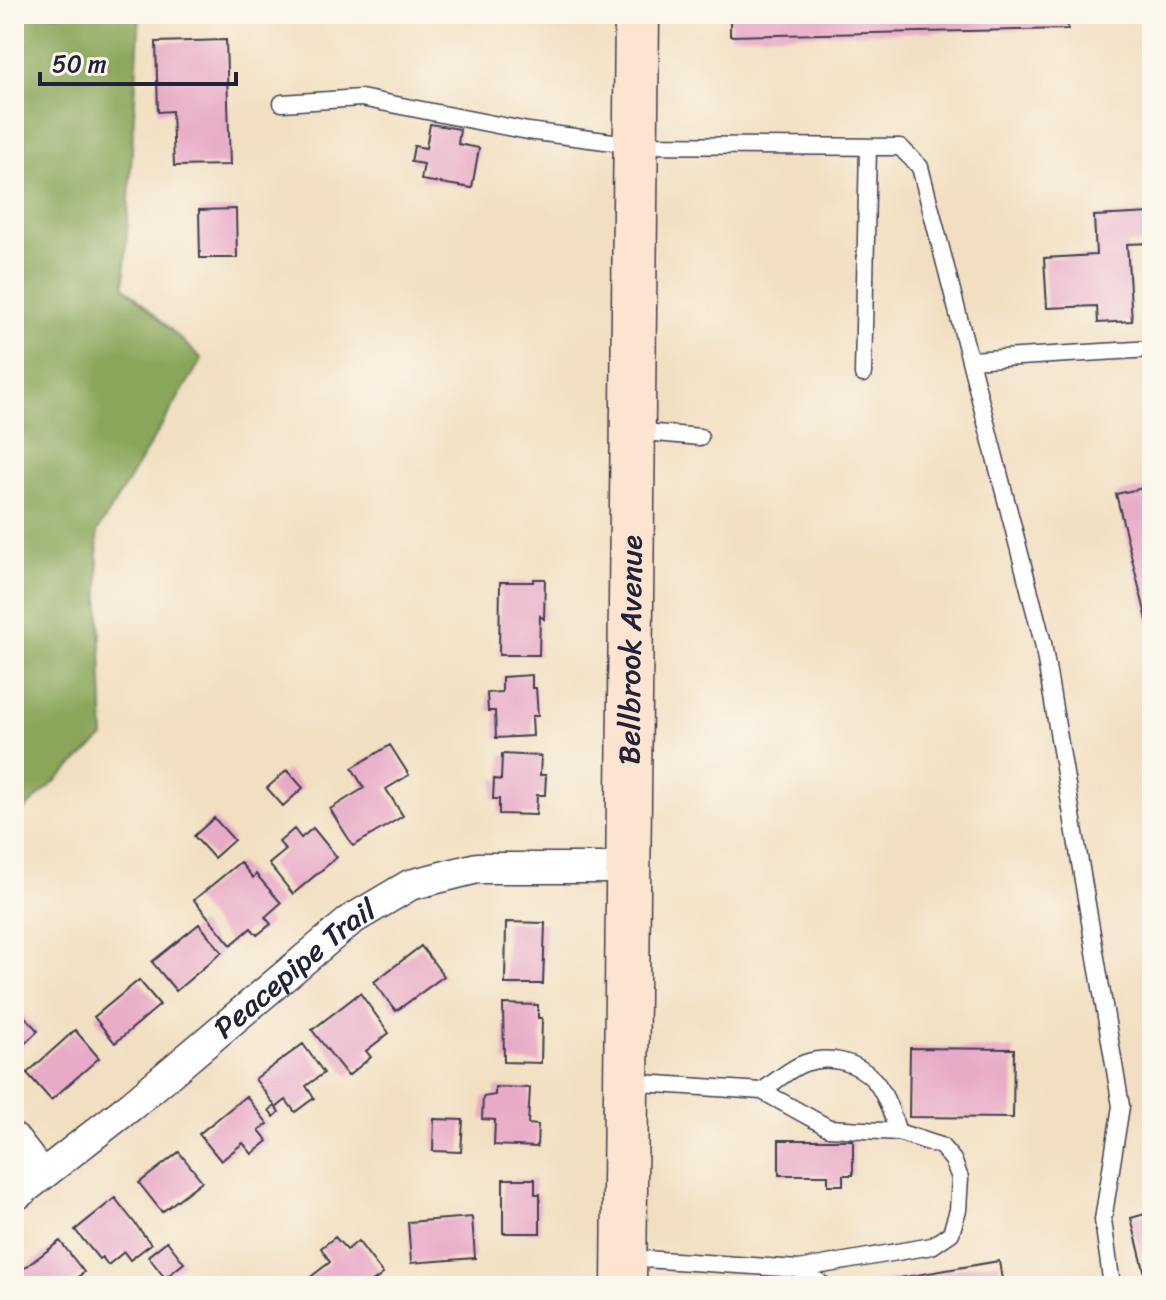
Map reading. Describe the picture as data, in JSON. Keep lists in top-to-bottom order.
{
  "streets": {
    "street": ["Bellbrook Avenue", "Peacepipe Trail"]
  },
  "crossings": [
    ["Bellbrook Avenue", "Peacepipe Trail"]
  ],
  "scale_bar": "50 m"
}
